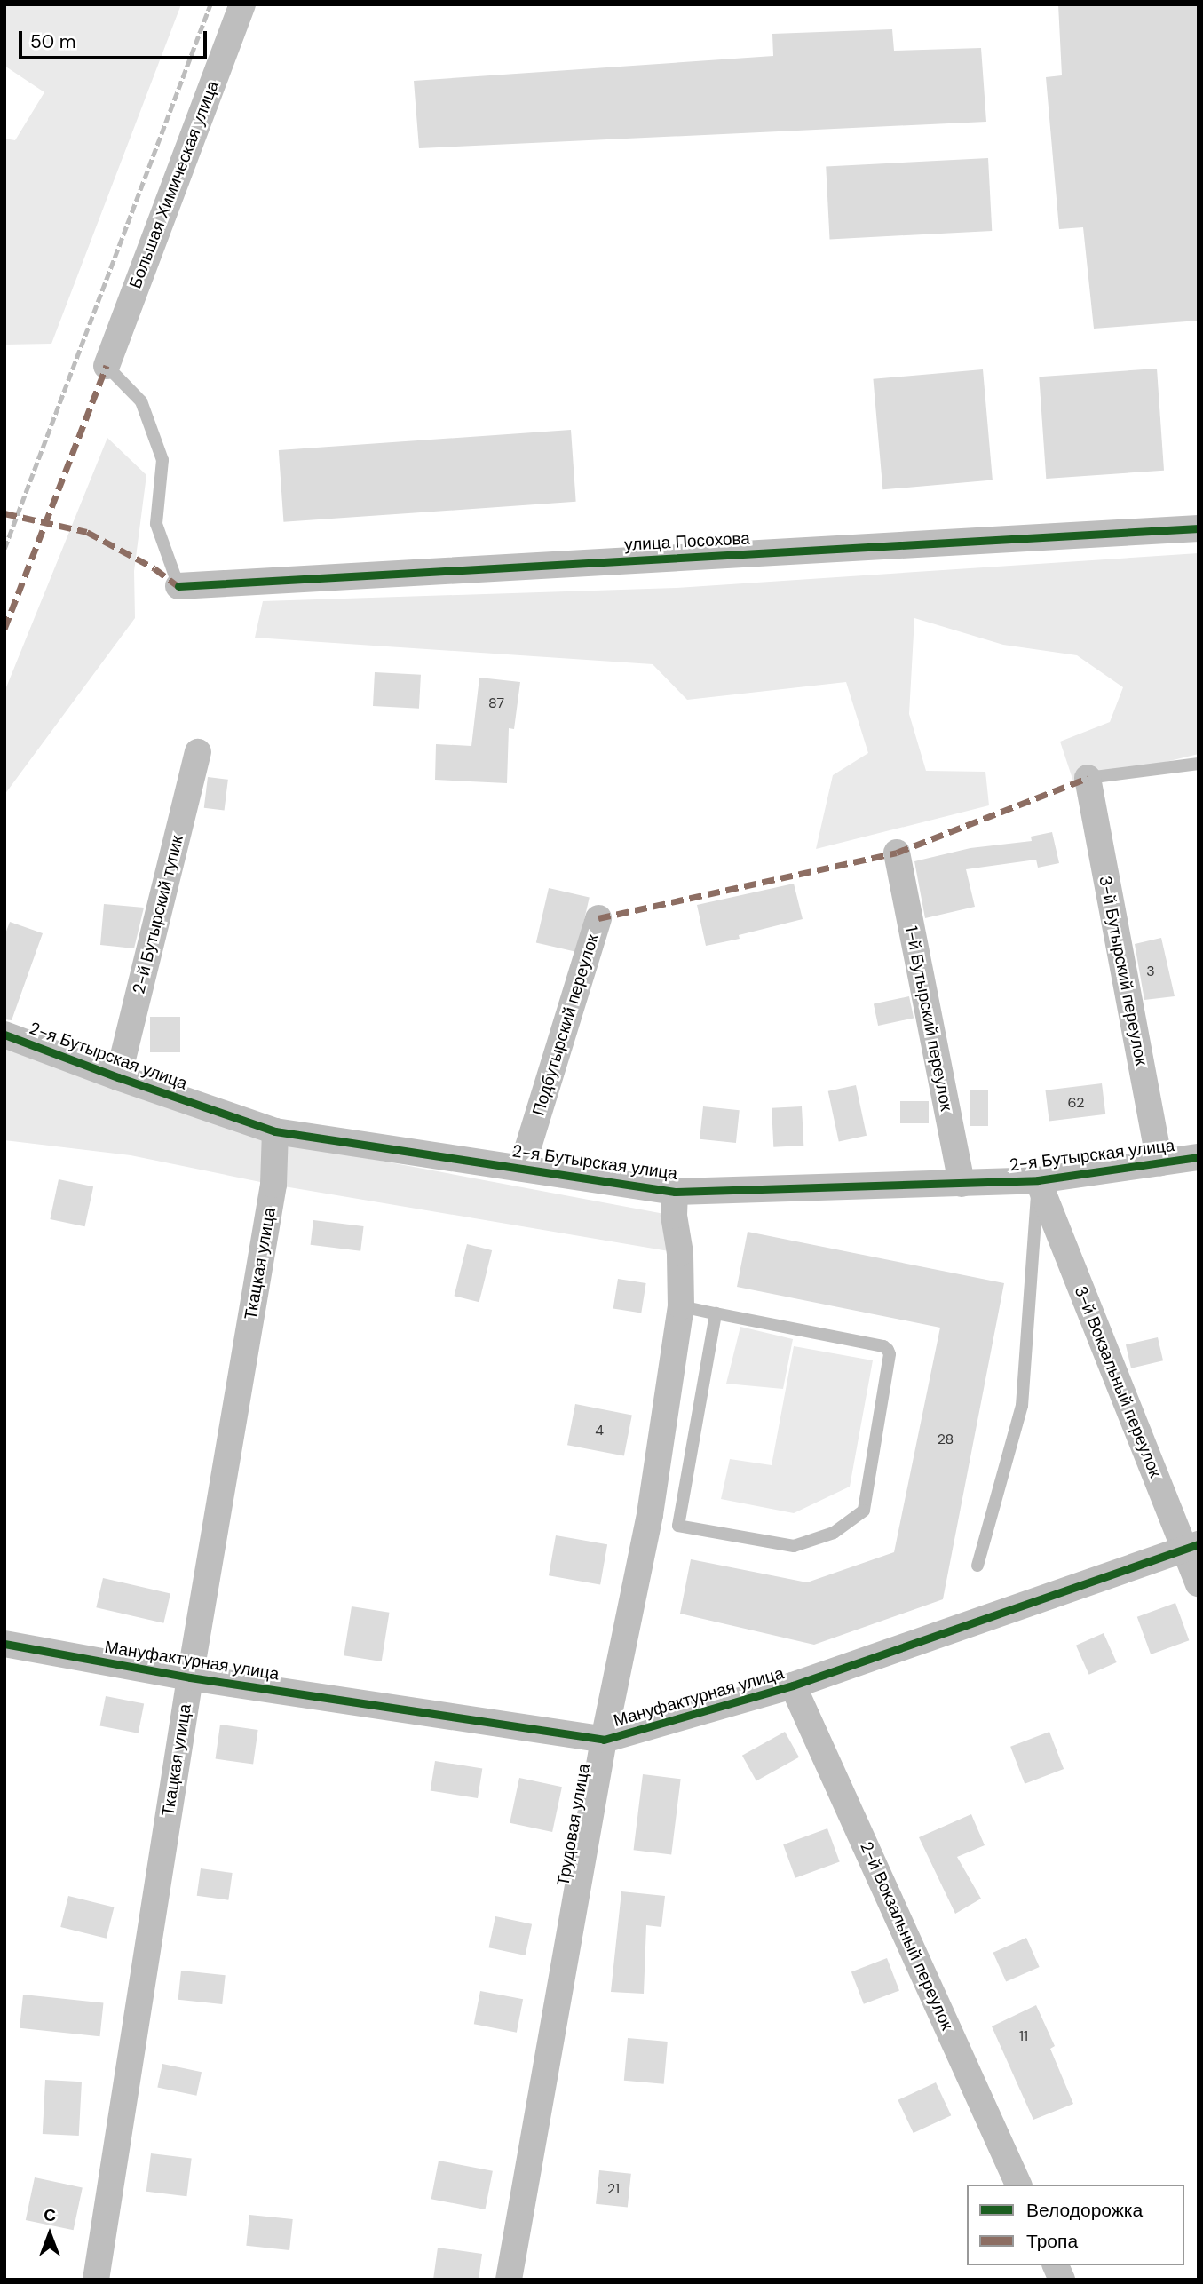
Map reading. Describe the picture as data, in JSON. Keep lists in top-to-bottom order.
{
  "streets": {
    "street": [
      "Большая Химическая улица",
      "улица Посохова",
      "2-й Бутырский тупик",
      "3-й Бутырский переулок",
      "1-й Бутырский переулок",
      "Подбутырский переулок",
      "2-я Бутырская улица",
      "Ткацкая улица",
      "3-й Вокзальный переулок",
      "Мануфактурная улица",
      "Трудовая улица",
      "2-й Вокзальный переулок"
    ]
  },
  "crossings": [
    ["2-й Бутырский тупик", "2-я Бутырская улица"],
    ["3-й Бутырский переулок", "2-я Бутырская улица"],
    ["1-й Бутырский переулок", "2-я Бутырская улица"],
    ["Подбутырский переулок", "2-я Бутырская улица"],
    ["2-я Бутырская улица", "Ткацкая улица"],
    ["2-я Бутырская улица", "3-й Вокзальный переулок"],
    ["2-я Бутырская улица", "Трудовая улица"],
    ["Ткацкая улица", "Мануфактурная улица"],
    ["3-й Вокзальный переулок", "Мануфактурная улица"],
    ["Мануфактурная улица", "Трудовая улица"],
    ["Мануфактурная улица", "2-й Вокзальный переулок"]
  ],
  "house_numbers": [
    "87",
    "3",
    "62",
    "4",
    "28",
    "11",
    "21"
  ],
  "legend": ["Велодорожка", "Тропа"],
  "scale_bar": "50 m",
  "north": "top"
}
